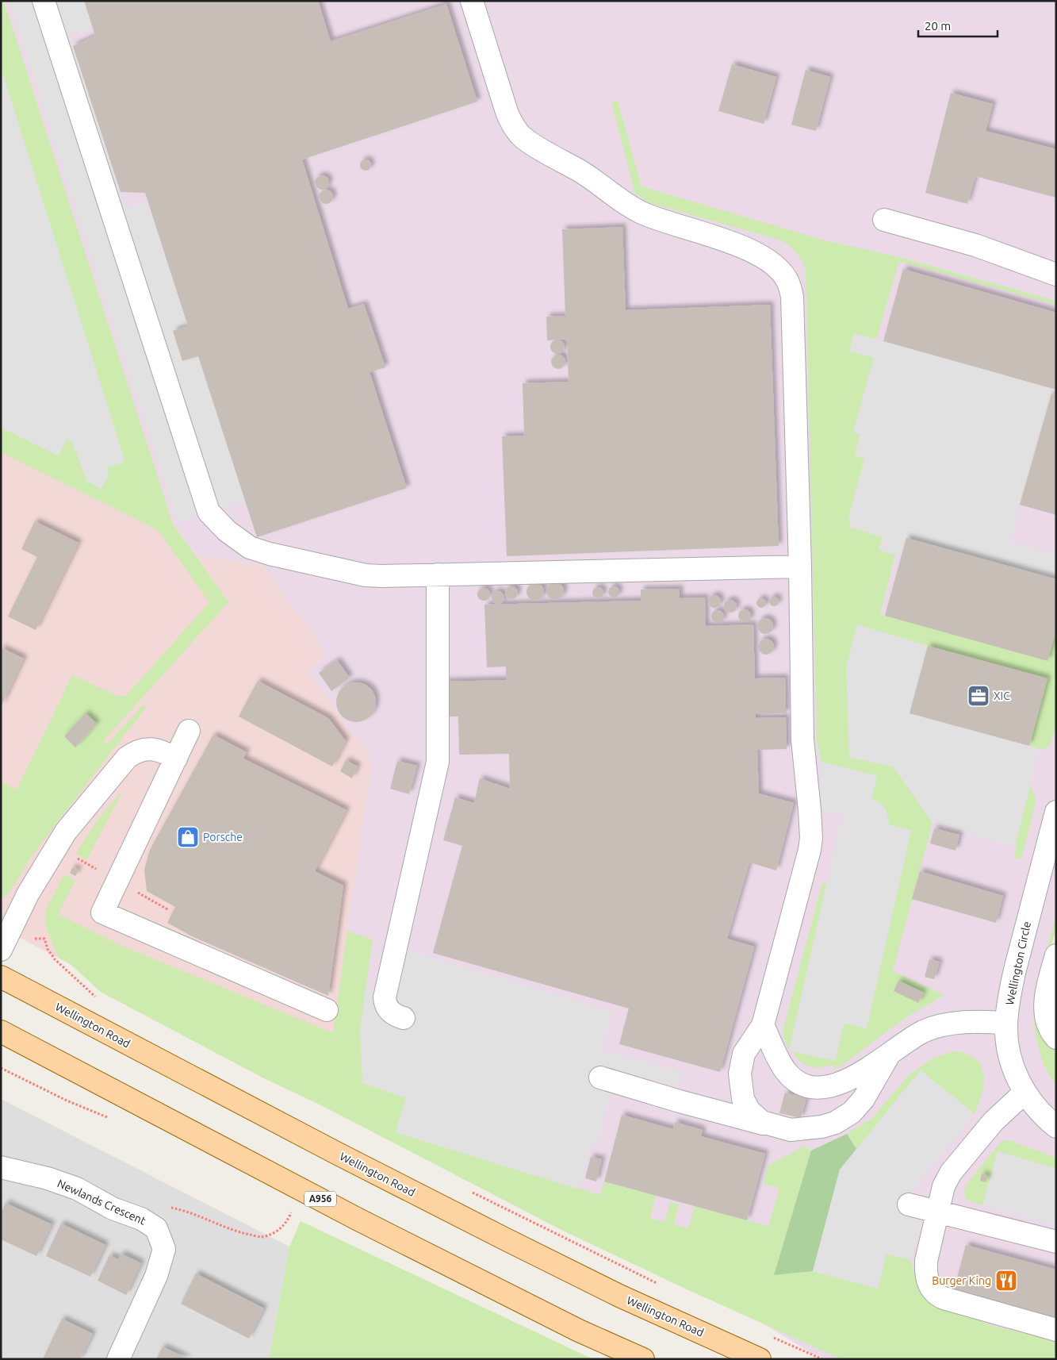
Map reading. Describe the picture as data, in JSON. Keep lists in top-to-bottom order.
{
  "streets": {
    "main road": ["Wellington Road", "A956"],
    "street": ["Wellington Circle", "Newlands Crescent"]
  },
  "places": {
    "office": ["XIC"],
    "shop": ["Porsche"],
    "restaurant": ["Burger King"]
  },
  "scale_bar": "20 m"
}
